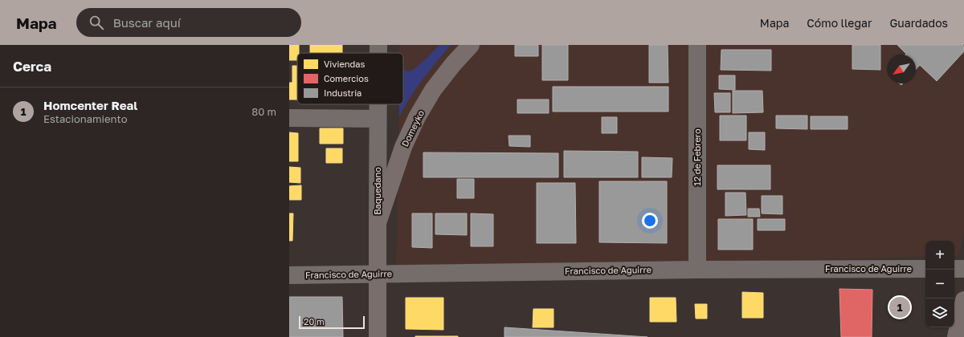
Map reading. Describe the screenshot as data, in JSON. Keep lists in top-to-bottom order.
{
  "streets": {
    "main road": ["Domeyko", "Baquedano"],
    "street": ["12 de Febrero", "Francisco de Aguirre"]
  },
  "crossings": [
    ["Domeyko", "Baquedano"],
    ["12 de Febrero", "Francisco de Aguirre"],
    ["Baquedano", "Francisco de Aguirre"]
  ],
  "legend": ["Viviendas", "Comercios", "Industria"],
  "scale_bar": "20 m",
  "north": "bottom left",
  "page": {
    "header": "Mapa",
    "search": "Buscar aquí",
    "nav": ["Mapa", "Cómo llegar", "Guardados"],
    "heading": "Cerca",
    "list": [
      {
        "mark": "1",
        "name": "Homcenter Real",
        "note": "Estacionamiento",
        "value": "80 m"
      }
    ],
    "map_buttons": ["+", "−"],
    "pins": "1",
    "scale": "20 m"
  }
}
